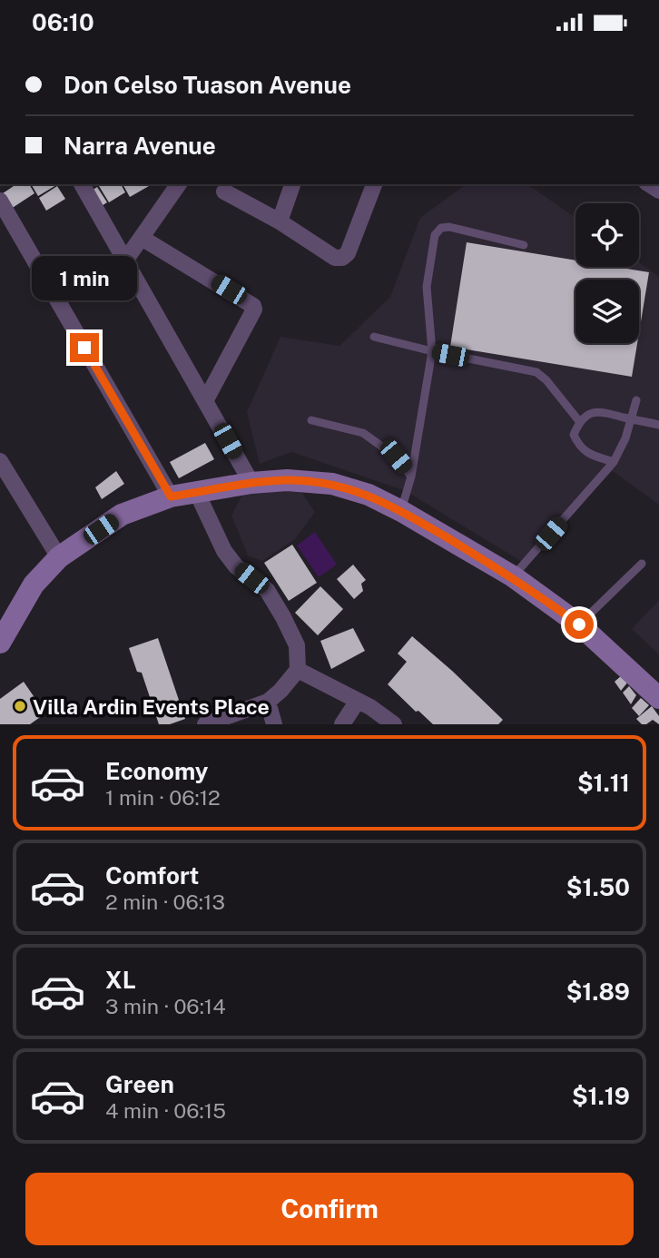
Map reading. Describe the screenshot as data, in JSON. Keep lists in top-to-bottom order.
{
  "places": ["Villa Ardin Events Place"],
  "page": {
    "status": "06:10",
    "banner": ["Don Celso Tuason Avenue", "Narra Avenue"],
    "bubble": "1 min",
    "list": [
      {
        "name": "Economy",
        "note": "1 min · 06:12",
        "value": "$1.11"
      },
      {
        "name": "Comfort",
        "note": "2 min · 06:13",
        "value": "$1.50"
      },
      {
        "name": "XL",
        "note": "3 min · 06:14",
        "value": "$1.89"
      },
      {
        "name": "Green",
        "note": "4 min · 06:15",
        "value": "$1.19"
      }
    ],
    "buttons": "Confirm"
  }
}
